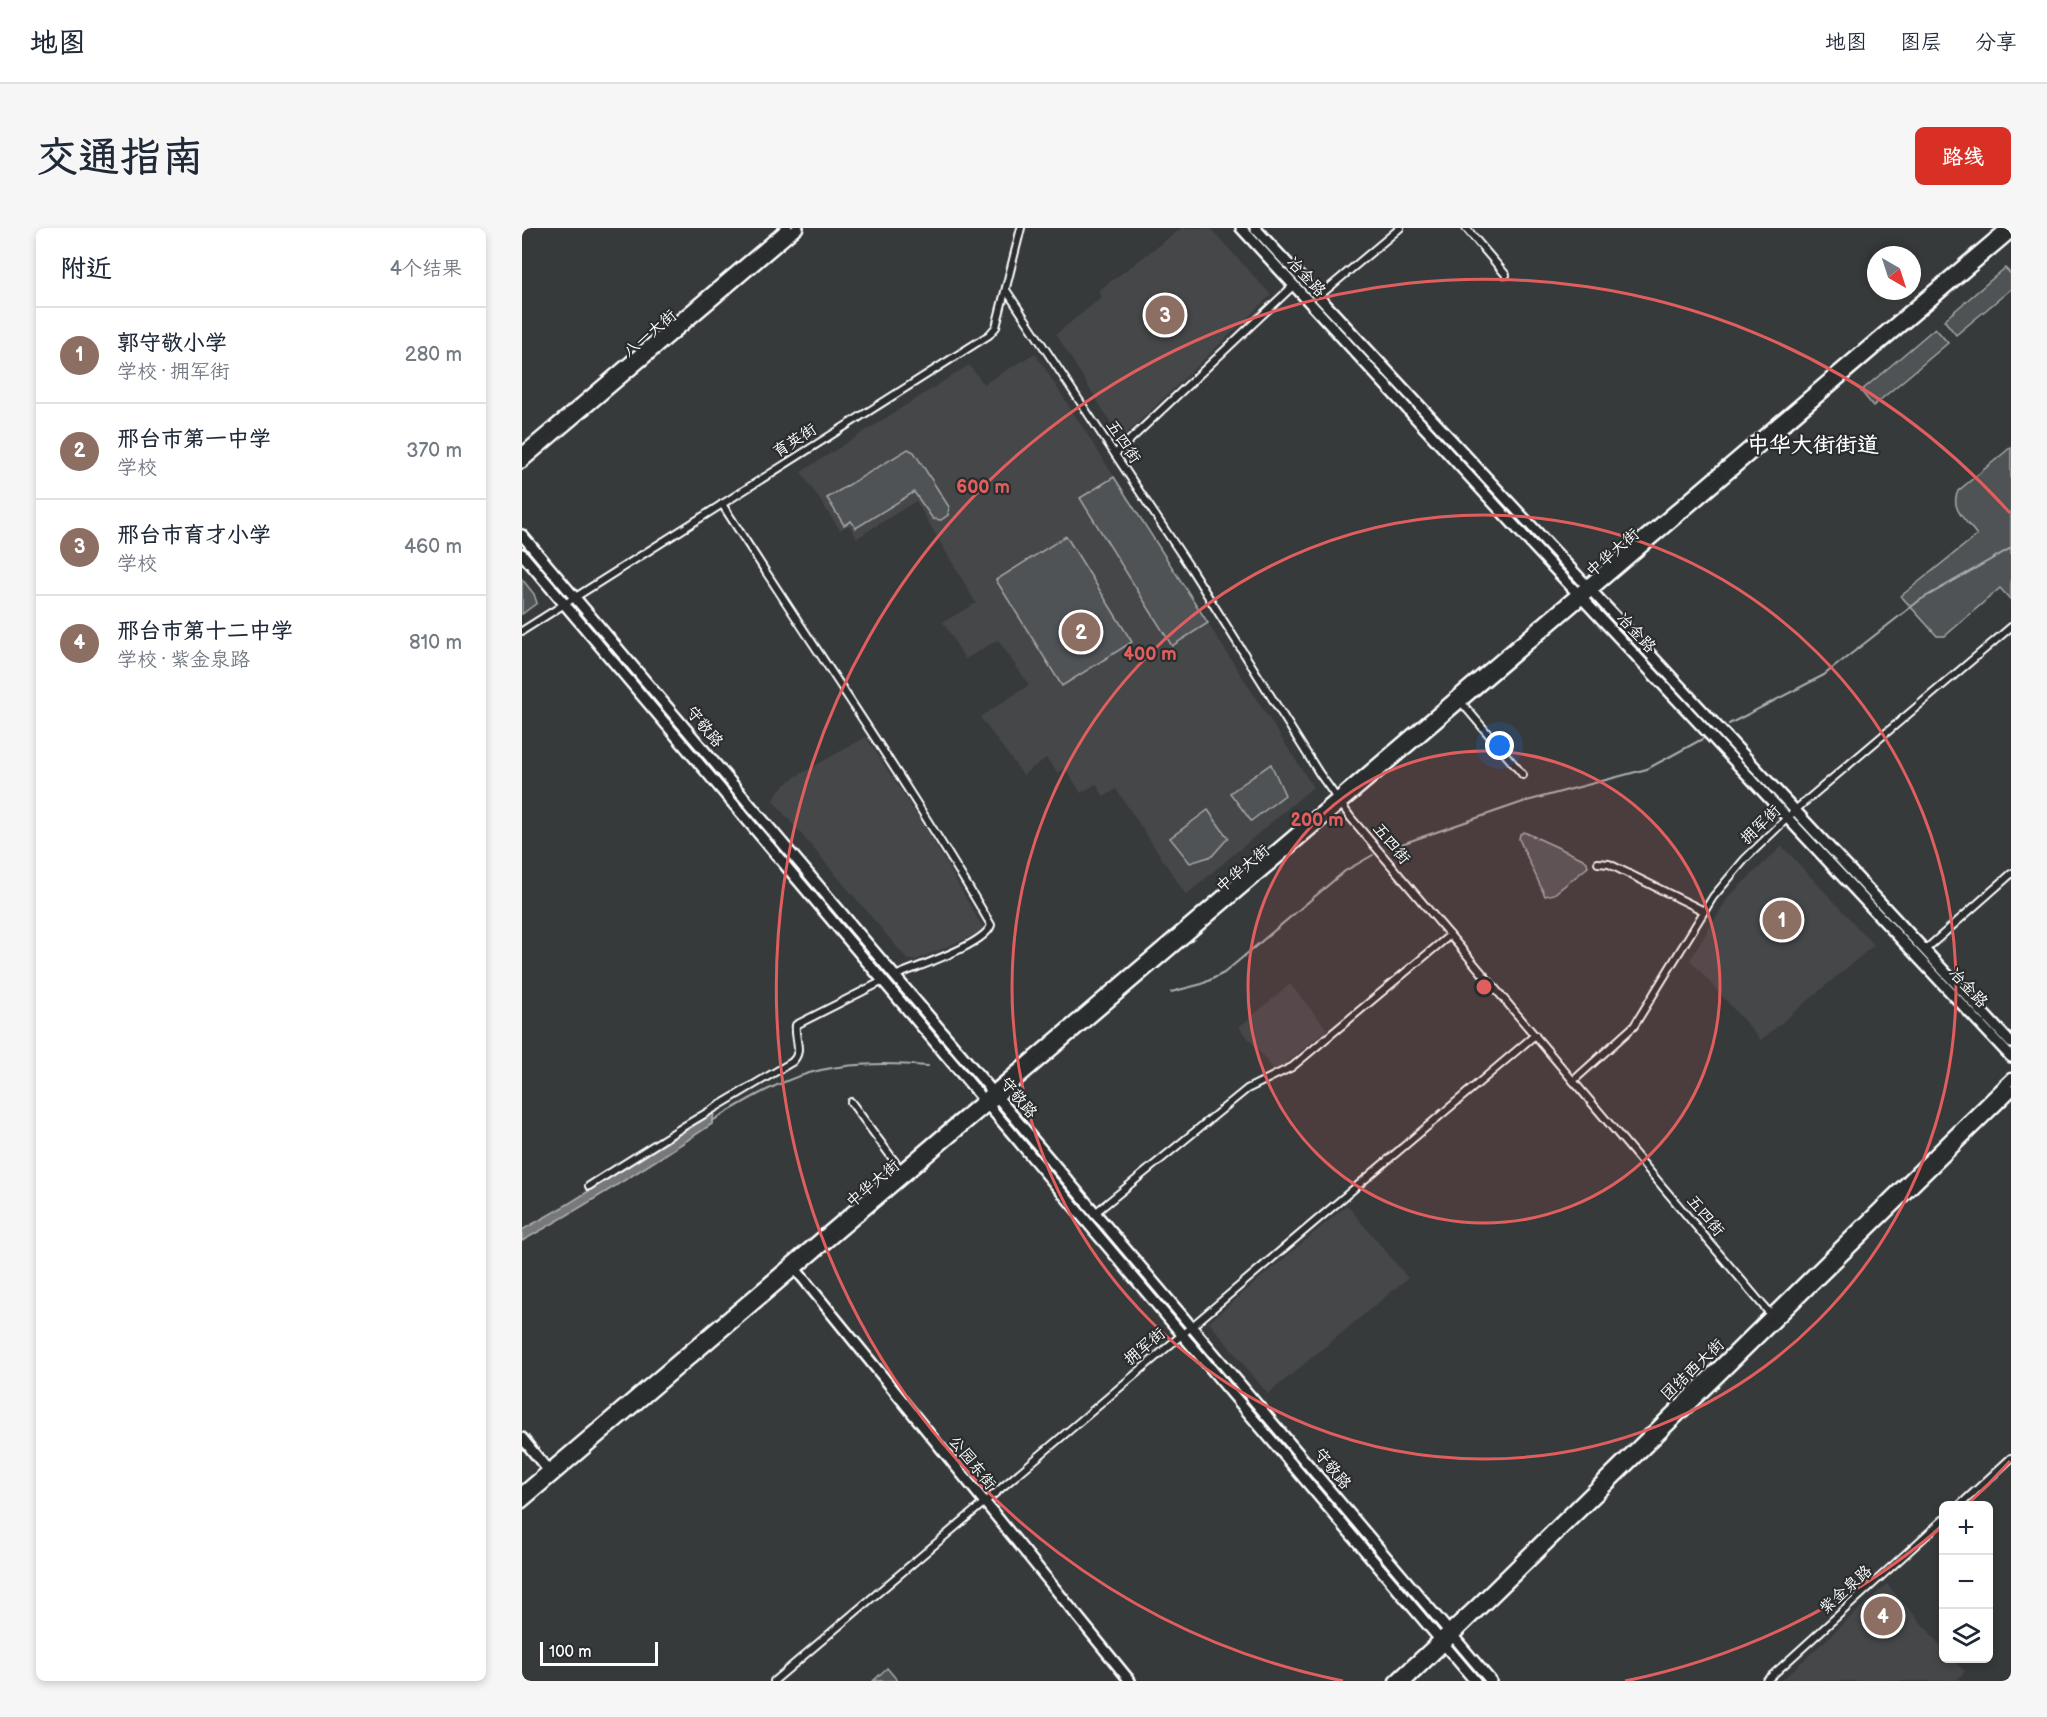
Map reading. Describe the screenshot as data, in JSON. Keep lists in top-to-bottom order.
{
  "streets": {
    "main road": ["团结西大街"],
    "street": [
      "冶金路",
      "八一大街",
      "育英街",
      "五四街",
      "中华大街",
      "守敬路",
      "拥军街",
      "公园东街",
      "紫金泉路"
    ]
  },
  "crossings": [
    ["冶金路", "中华大街"],
    ["冶金路", "拥军街"],
    ["育英街", "五四街"],
    ["育英街", "守敬路"],
    ["五四街", "中华大街"],
    ["五四街", "拥军街"],
    ["五四街", "团结西大街"],
    ["中华大街", "守敬路"],
    ["中华大街", "公园东街"],
    ["守敬路", "拥军街"],
    ["守敬路", "团结西大街"],
    ["拥军街", "公园东街"]
  ],
  "districts": ["中华大街街道"],
  "scale_bar": "100 m",
  "north": "bottom right",
  "page": {
    "header": "地图",
    "nav": ["地图", "图层", "分享"],
    "buttons": "路线",
    "title": "交通指南",
    "heading": ["附近", "4个结果"],
    "pins": [
      "3",
      "2",
      "1",
      "4"
    ],
    "list": [
      {
        "mark": "1",
        "name": "郭守敬小学",
        "note": "学校 · 拥军街",
        "value": "280 m"
      },
      {
        "mark": "2",
        "name": "邢台市第一中学",
        "note": "学校",
        "value": "370 m"
      },
      {
        "mark": "3",
        "name": "邢台市育才小学",
        "note": "学校",
        "value": "460 m"
      },
      {
        "mark": "4",
        "name": "邢台市第十二中学",
        "note": "学校 · 紫金泉路",
        "value": "810 m"
      }
    ],
    "map_buttons": ["+", "−"],
    "scale": "100 m"
  },
  "rings": ["600 m", "400 m", "200 m"]
}
